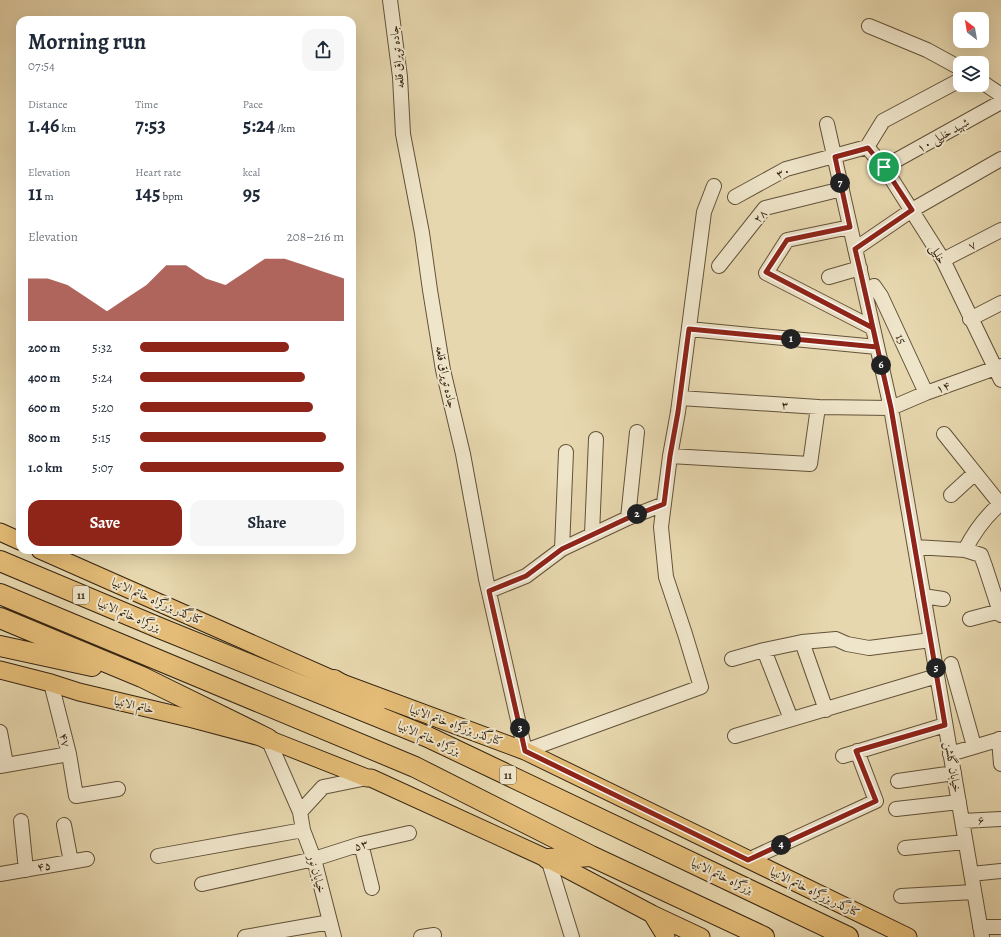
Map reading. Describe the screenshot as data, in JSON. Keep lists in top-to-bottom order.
{
  "streets": {
    "highway": ["11", "بزرگراه خاتم الانبیا"],
    "main road": ["کنارگذر بزرگراه خاتم الانبیا", "خاتم الانبیا"],
    "street": [
      "جاده توپراق قلعه",
      "شهید خلیلی ۱۰",
      "۳۰",
      "۲۸",
      "۷",
      "خلیلی",
      "15",
      "۱۴",
      "۳",
      "۴۷",
      "خیابان گلشن",
      "۶",
      "۵۳",
      "۴۵",
      "خیابان نور"
    ]
  },
  "crossings": [
    ["جاده توپراق قلعه", "کنارگذر بزرگراه خاتم الانبیا"],
    ["شهید خلیلی ۱۰", "خلیلی"],
    ["۳۰", "خلیلی"],
    ["۳۰", "خیابان گلشن"],
    ["۲۸", "خیابان گلشن"],
    ["۷", "خلیلی"],
    ["خلیلی", "۱۴"],
    ["15", "۱۴"],
    ["۱۴", "۳"],
    ["۱۴", "خیابان گلشن"],
    ["۳", "خیابان گلشن"],
    ["خاتم الانبیا", "۴۷"],
    ["خاتم الانبیا", "خیابان نور"],
    ["خیابان گلشن", "۶"],
    ["۵۳", "خیابان نور"]
  ],
  "north": "top left",
  "page": {
    "heading": ["Morning run", "07:54"],
    "stats": [
      ["Distance", "1.46 km"],
      ["Time", "7:53"],
      ["Pace", "5:24 /km"],
      ["Elevation", "11 m"],
      ["Heart rate", "145 bpm"],
      ["kcal", "95"]
    ],
    "pins": [
      "7",
      "1",
      "6",
      "2",
      "5",
      "3",
      "4"
    ],
    "chart": ["Elevation", "208–216 m"],
    "list": [
      {
        "name": "200 m",
        "note": "5:32"
      },
      {
        "name": "400 m",
        "note": "5:24"
      },
      {
        "name": "600 m",
        "note": "5:20"
      },
      {
        "name": "800 m",
        "note": "5:15"
      },
      {
        "name": "1.0 km",
        "note": "5:07"
      }
    ],
    "buttons": ["Save", "Share"]
  }
}
